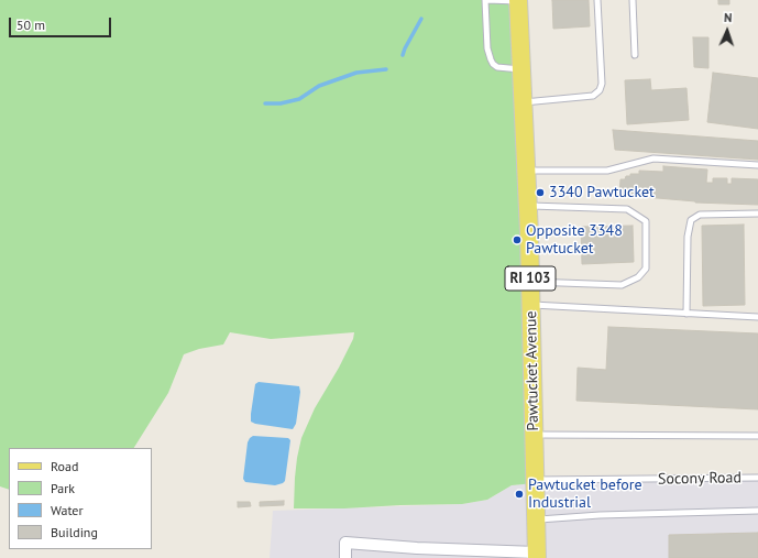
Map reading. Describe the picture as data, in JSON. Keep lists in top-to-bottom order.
{
  "streets": {
    "main road": ["RI 103", "Pawtucket Avenue"],
    "lane": ["Socony Road"]
  },
  "crossings": [
    ["Pawtucket Avenue", "Socony Road"]
  ],
  "places": ["3340 Pawtucket", "Opposite 3348 Pawtucket", "Pawtucket before Industrial"],
  "legend": [
    "Road",
    "Park",
    "Water",
    "Building"
  ],
  "scale_bar": "50 m",
  "north": "top"
}
